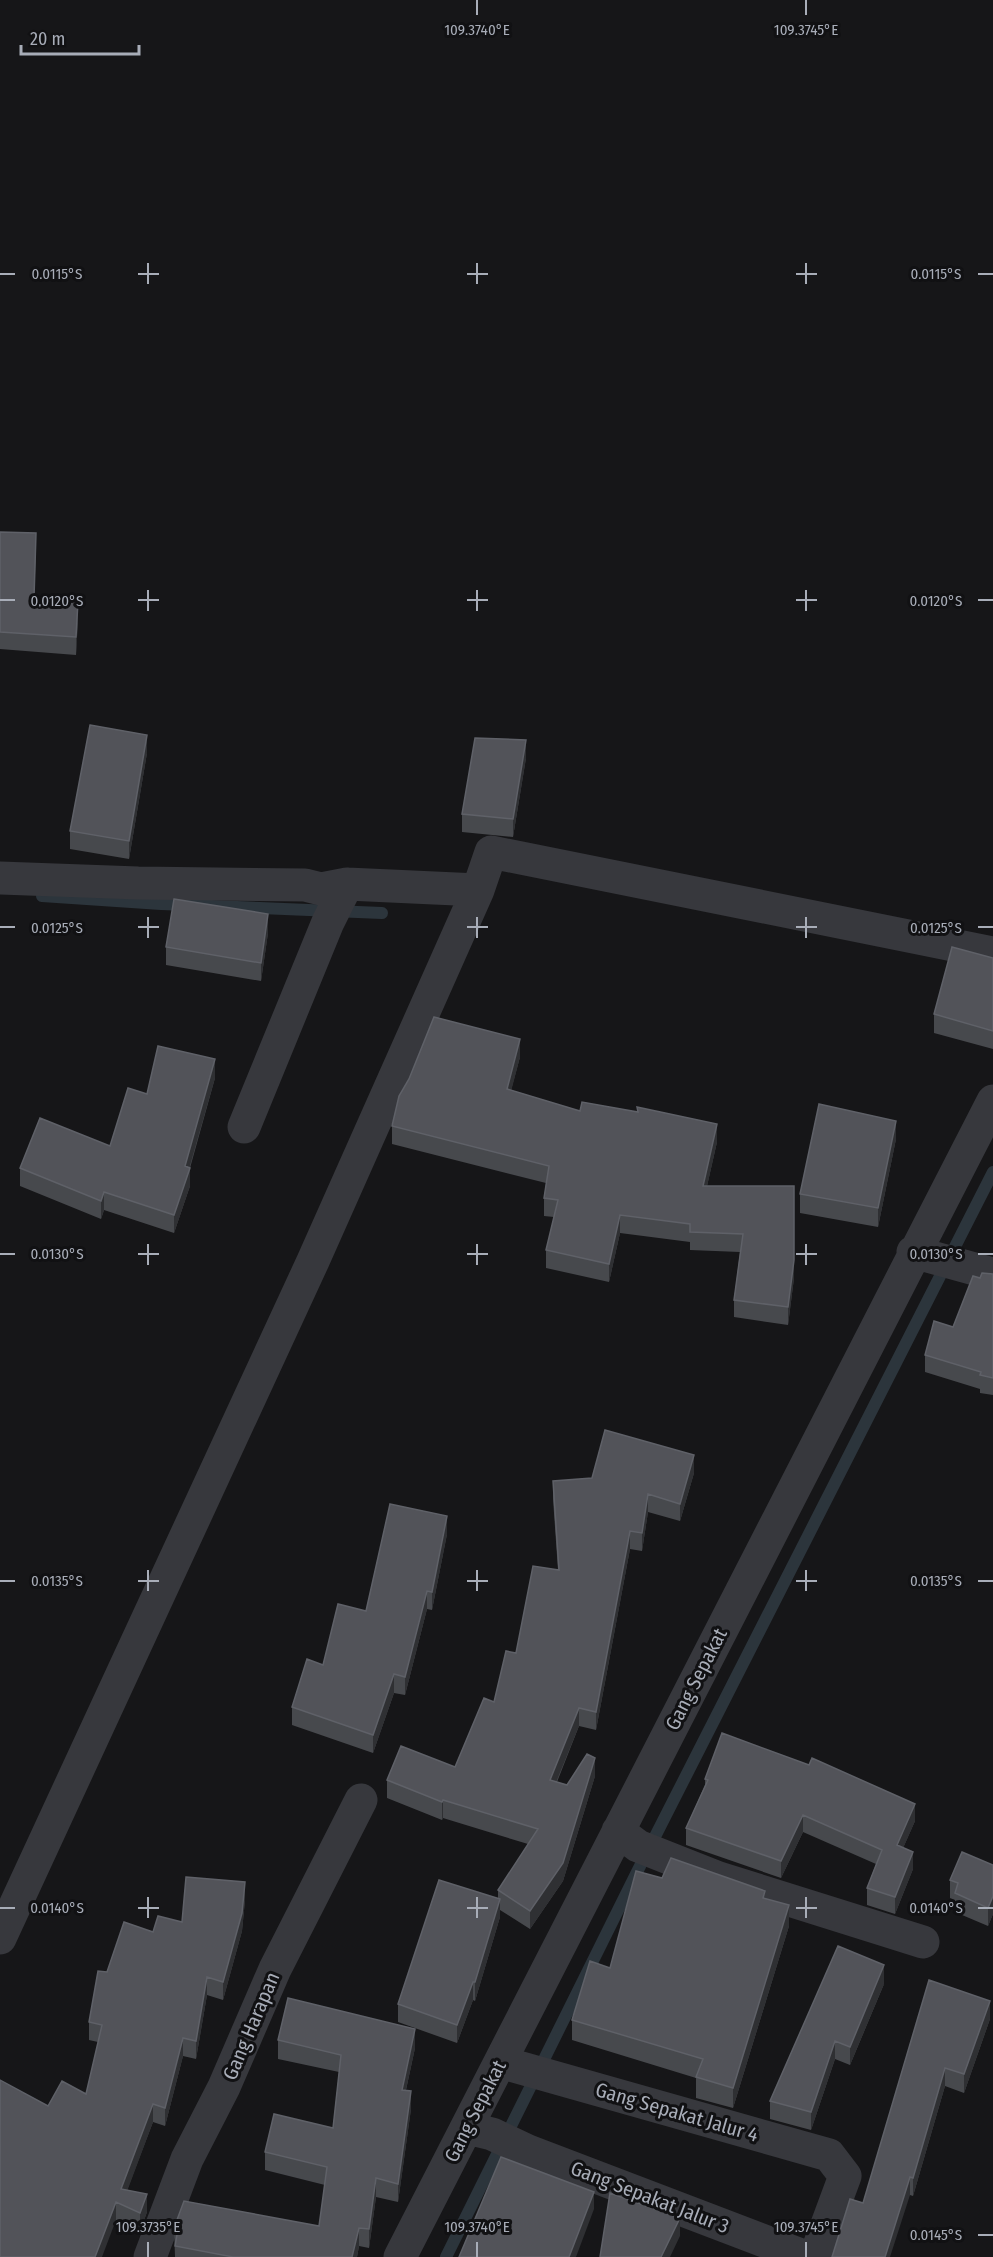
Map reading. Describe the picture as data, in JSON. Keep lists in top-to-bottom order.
{
  "streets": {
    "street": [
      "Gang Sepakat",
      "Gang Harapan",
      "Gang Sepakat Jalur 4",
      "Gang Sepakat Jalur 3"
    ]
  },
  "crossings": [
    ["Gang Sepakat", "Gang Sepakat Jalur 4"],
    ["Gang Sepakat", "Gang Sepakat Jalur 3"]
  ],
  "scale_bar": "20 m",
  "coordinates": [
    "109.3740°E",
    "109.3745°E",
    "0.0115°S",
    "0.0120°S",
    "0.0125°S",
    "0.0130°S",
    "0.0135°S",
    "0.0140°S",
    "109.3735°E",
    "0.0145°S"
  ]
}
